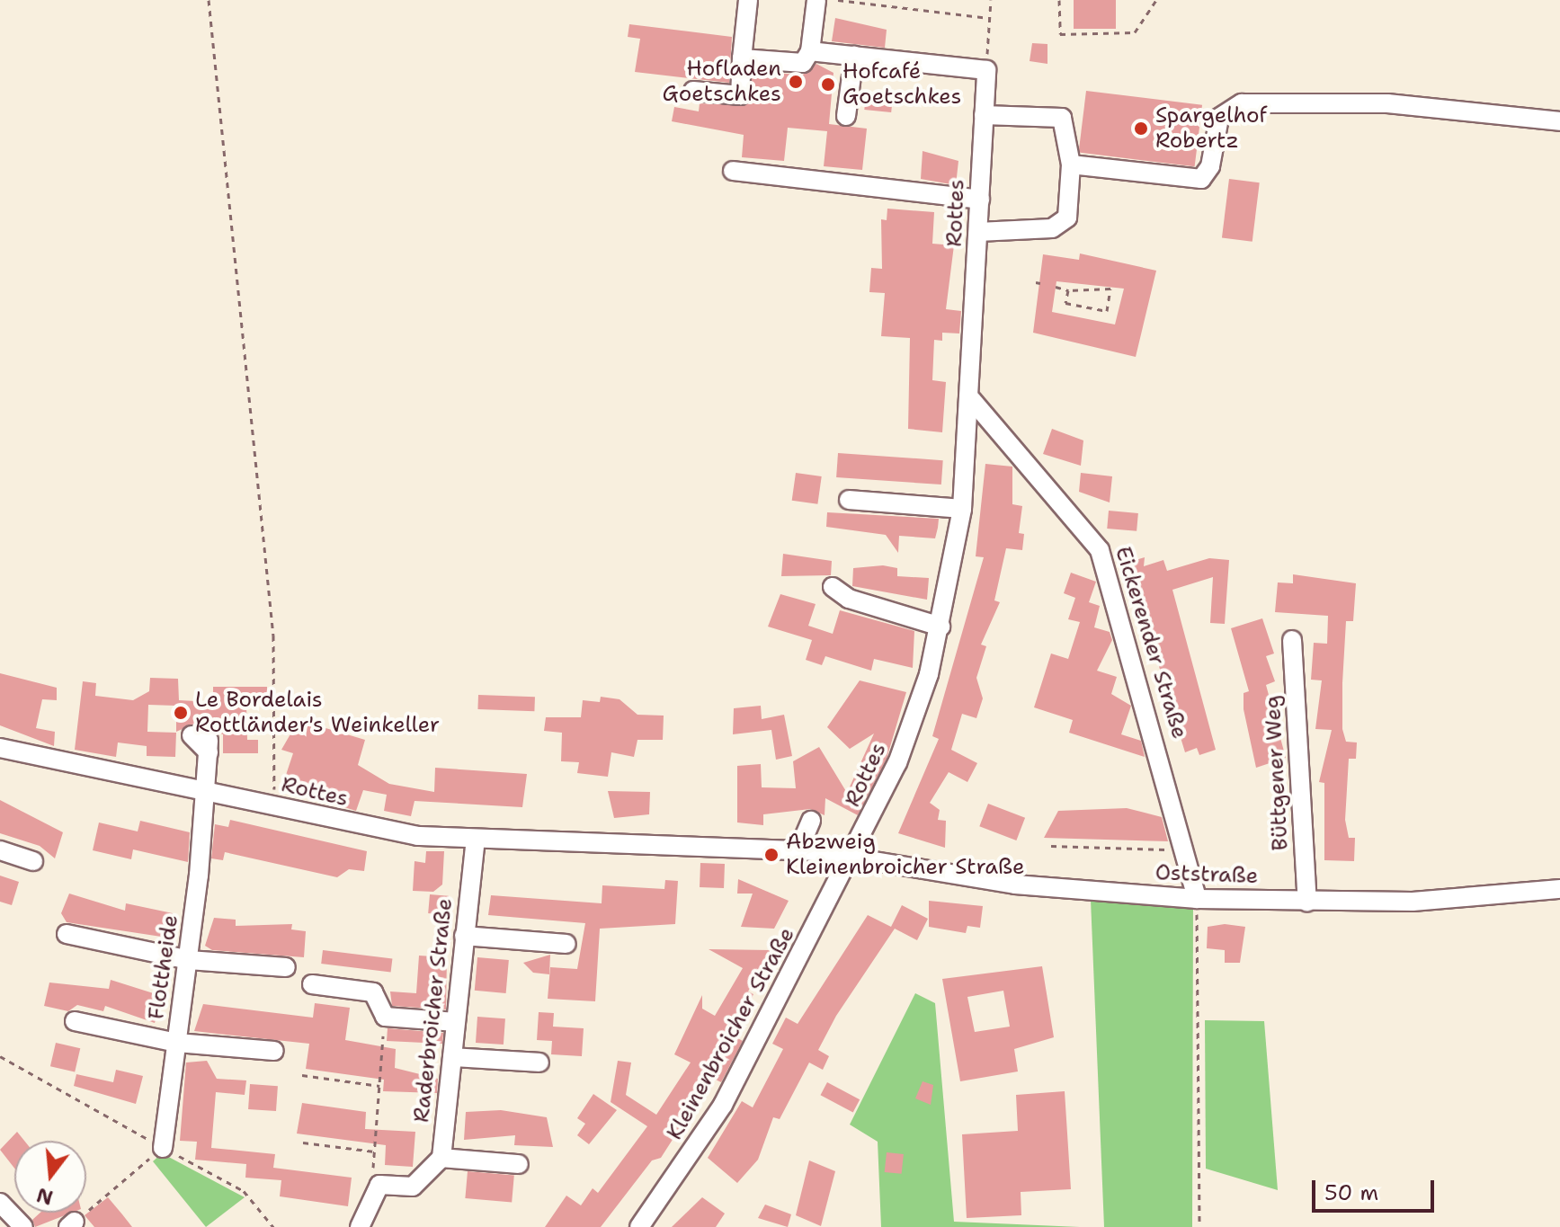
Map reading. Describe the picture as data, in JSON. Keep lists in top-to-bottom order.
{
  "streets": {
    "street": [
      "Rottes",
      "Eickerender Straße",
      "Büttgener Weg",
      "Oststraße",
      "Flottheide",
      "Raderbroicher Straße",
      "Kleinenbroicher Straße"
    ]
  },
  "crossings": [
    ["Rottes", "Eickerender Straße"],
    ["Rottes", "Oststraße"],
    ["Rottes", "Flottheide"],
    ["Rottes", "Raderbroicher Straße"],
    ["Rottes", "Kleinenbroicher Straße"],
    ["Eickerender Straße", "Oststraße"],
    ["Büttgener Weg", "Oststraße"],
    ["Oststraße", "Kleinenbroicher Straße"]
  ],
  "places": [
    "Hofladen Goetschkes",
    "Hofcafé Goetschkes",
    "Spargelhof Robertz",
    "Le Bordelais Rottländer's Weinkeller",
    "Abzweig Kleinenbroicher Straße"
  ],
  "scale_bar": "50 m",
  "north": "bottom"
}
